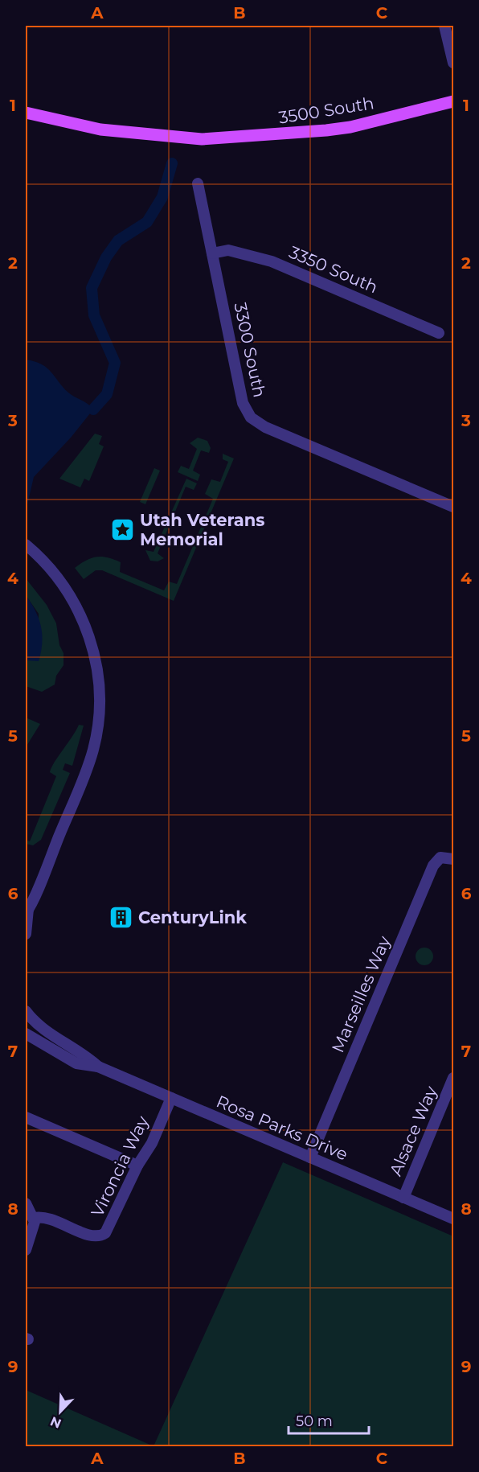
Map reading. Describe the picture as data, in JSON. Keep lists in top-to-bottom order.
{
  "streets": {
    "main road": ["3500 South"],
    "street": [
      "3350 South",
      "3300 South",
      "Marseilles Way",
      "Rosa Parks Drive",
      "Alsace Way",
      "Vironcia Way"
    ]
  },
  "crossings": [
    ["3350 South", "3300 South"],
    ["Marseilles Way", "Rosa Parks Drive"],
    ["Rosa Parks Drive", "Alsace Way"],
    ["Rosa Parks Drive", "Vironcia Way"]
  ],
  "places": {
    "place": ["Utah Veterans Memorial"],
    "building": ["CenturyLink"]
  },
  "scale_bar": "50 m",
  "north": "bottom left",
  "grid": {
    "columns": ["A", "B", "C"],
    "rows": [
      "1",
      "2",
      "3",
      "4",
      "5",
      "6",
      "7",
      "8",
      "9"
    ]
  }
}
